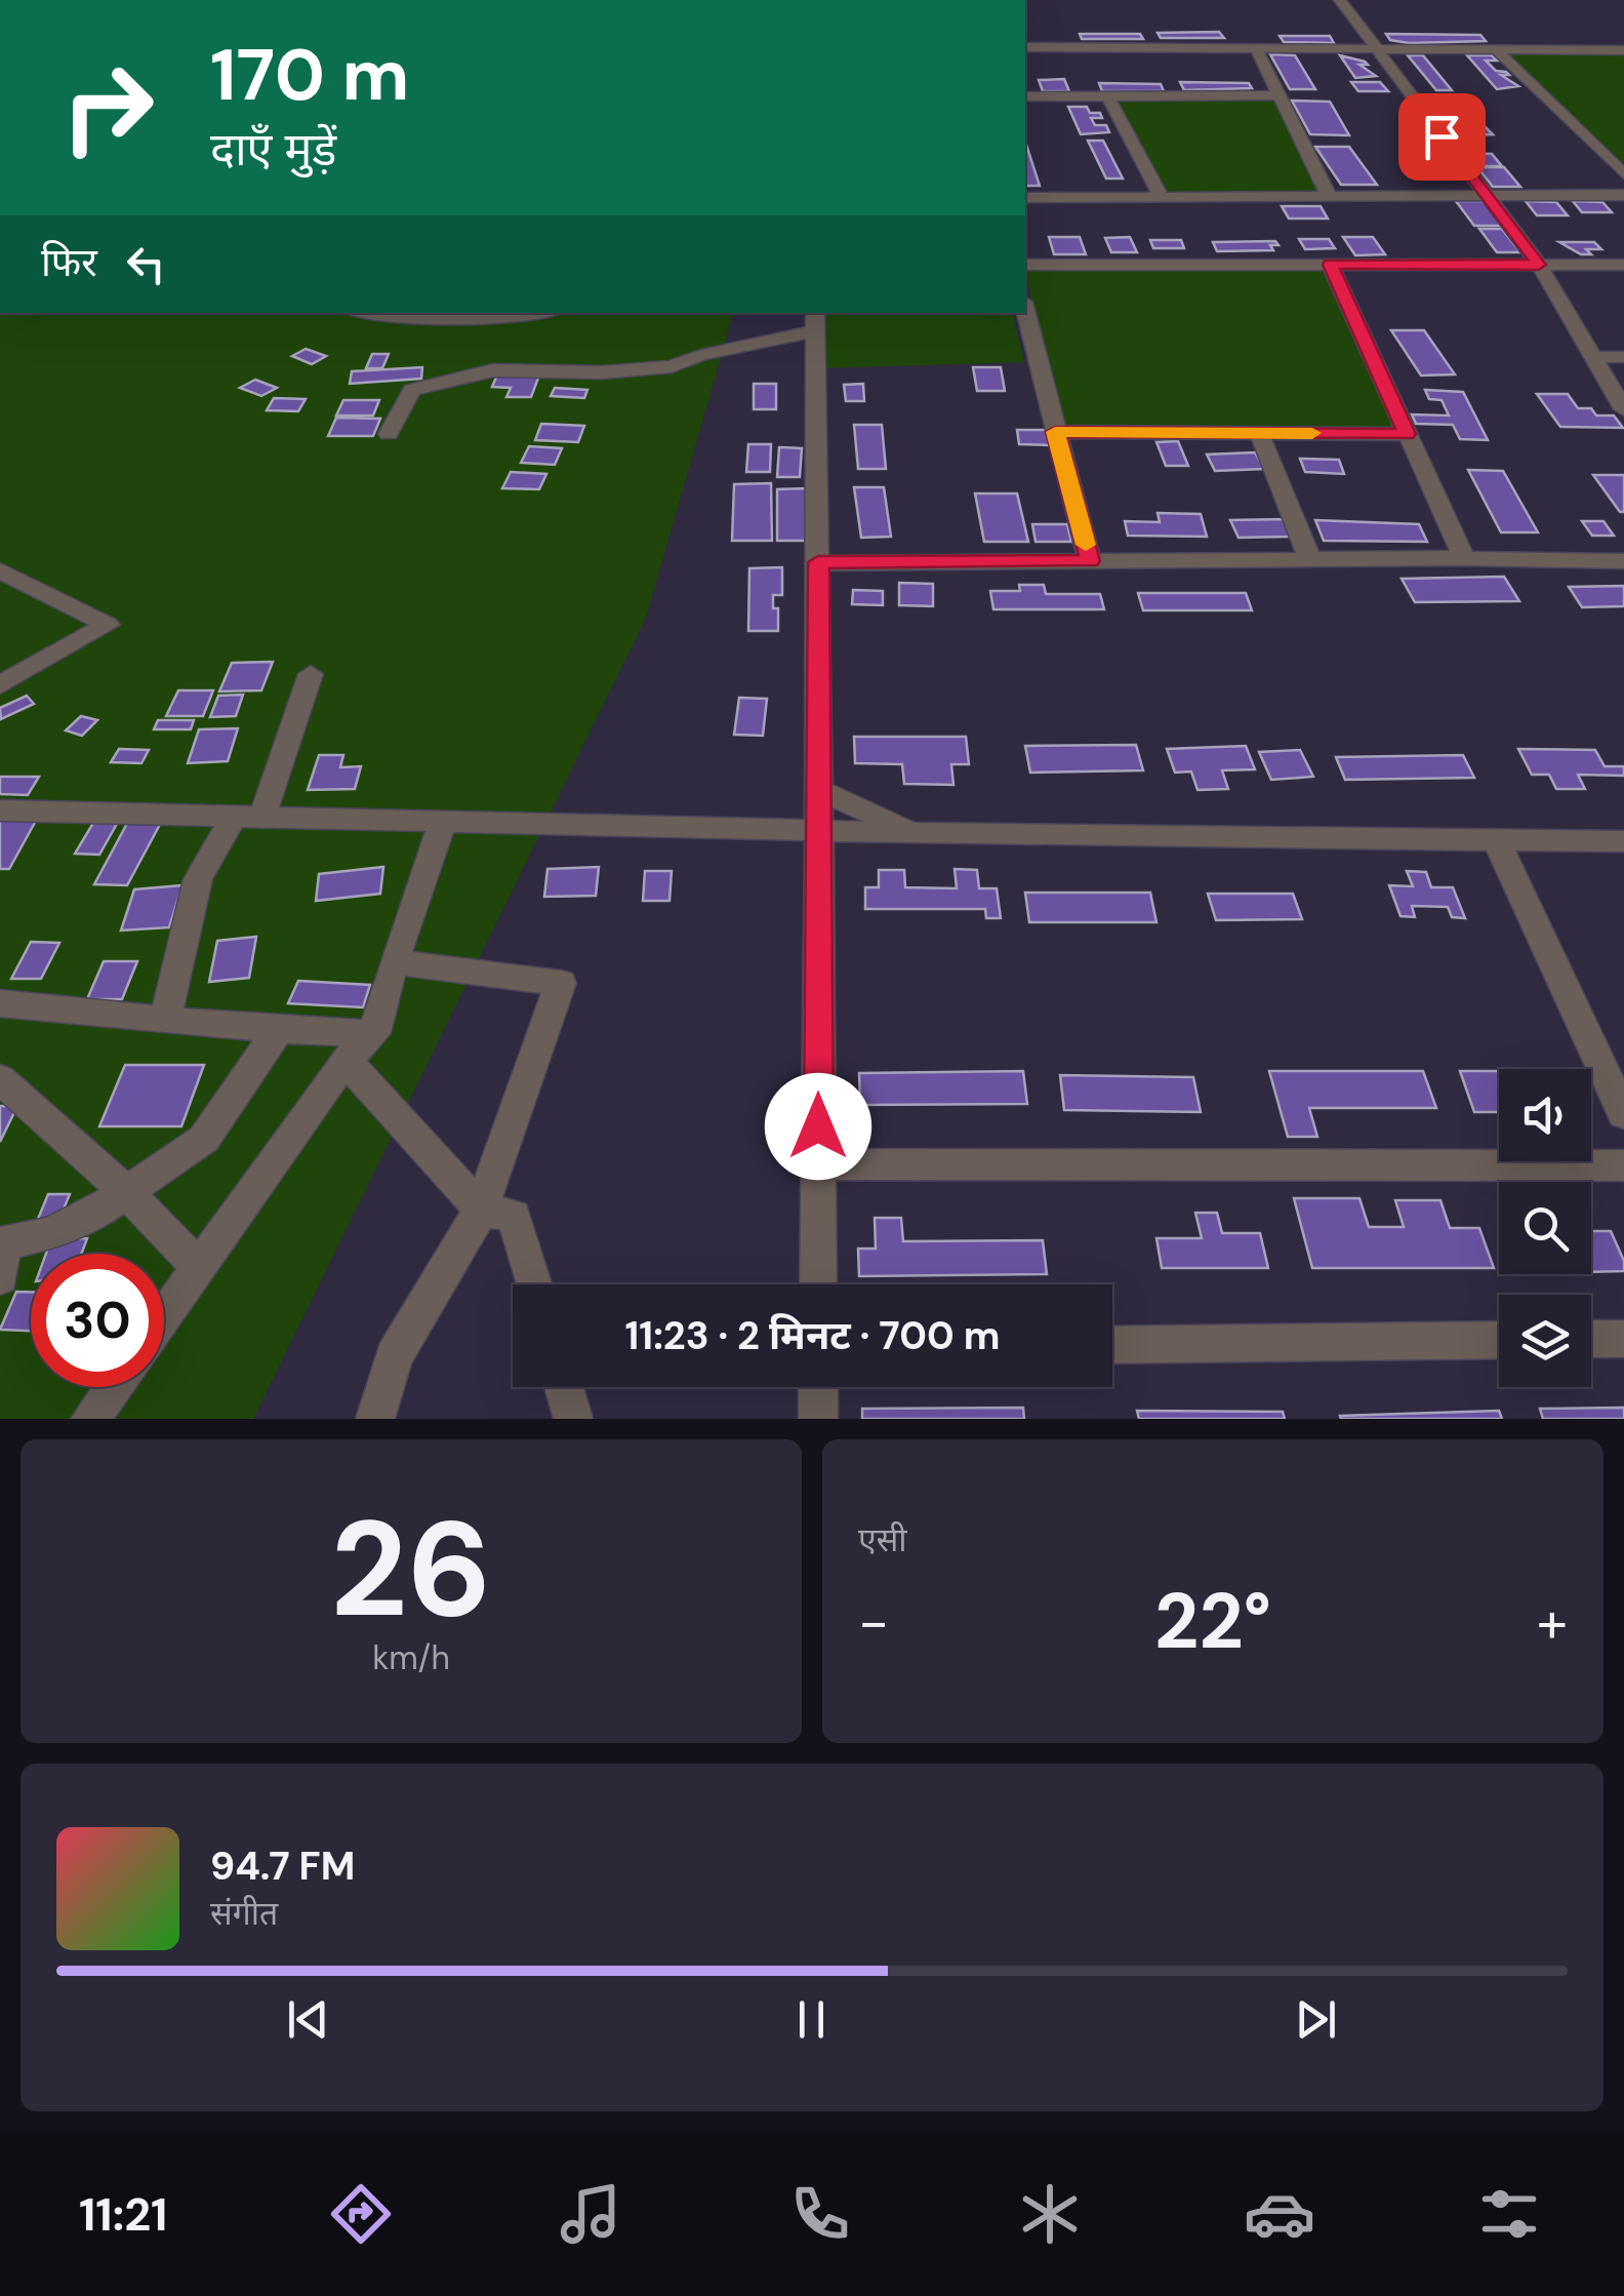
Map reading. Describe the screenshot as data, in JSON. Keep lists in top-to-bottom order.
{
  "page": {
    "turn": ["170 m", "दाएँ मुड़ें"],
    "then": "फिर",
    "limit": "30",
    "trip": "11:23 · 2 मिनट · 700 m",
    "tile": [
      ["26", "km/h"],
      "एसी"
    ],
    "heat": ["−", "22°", "+"],
    "song": ["94.7 FM", "संगीत"],
    "tabs": "11:21"
  }
}
